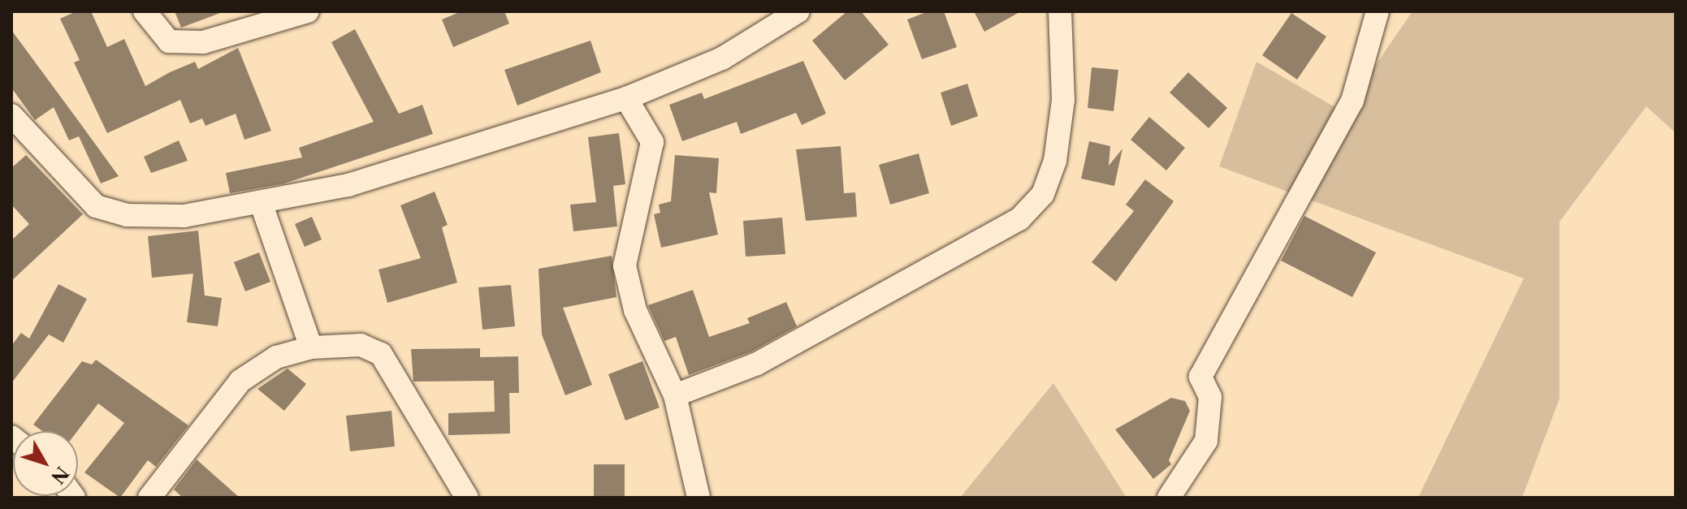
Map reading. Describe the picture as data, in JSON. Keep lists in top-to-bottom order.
{
  "north": "bottom right"
}
